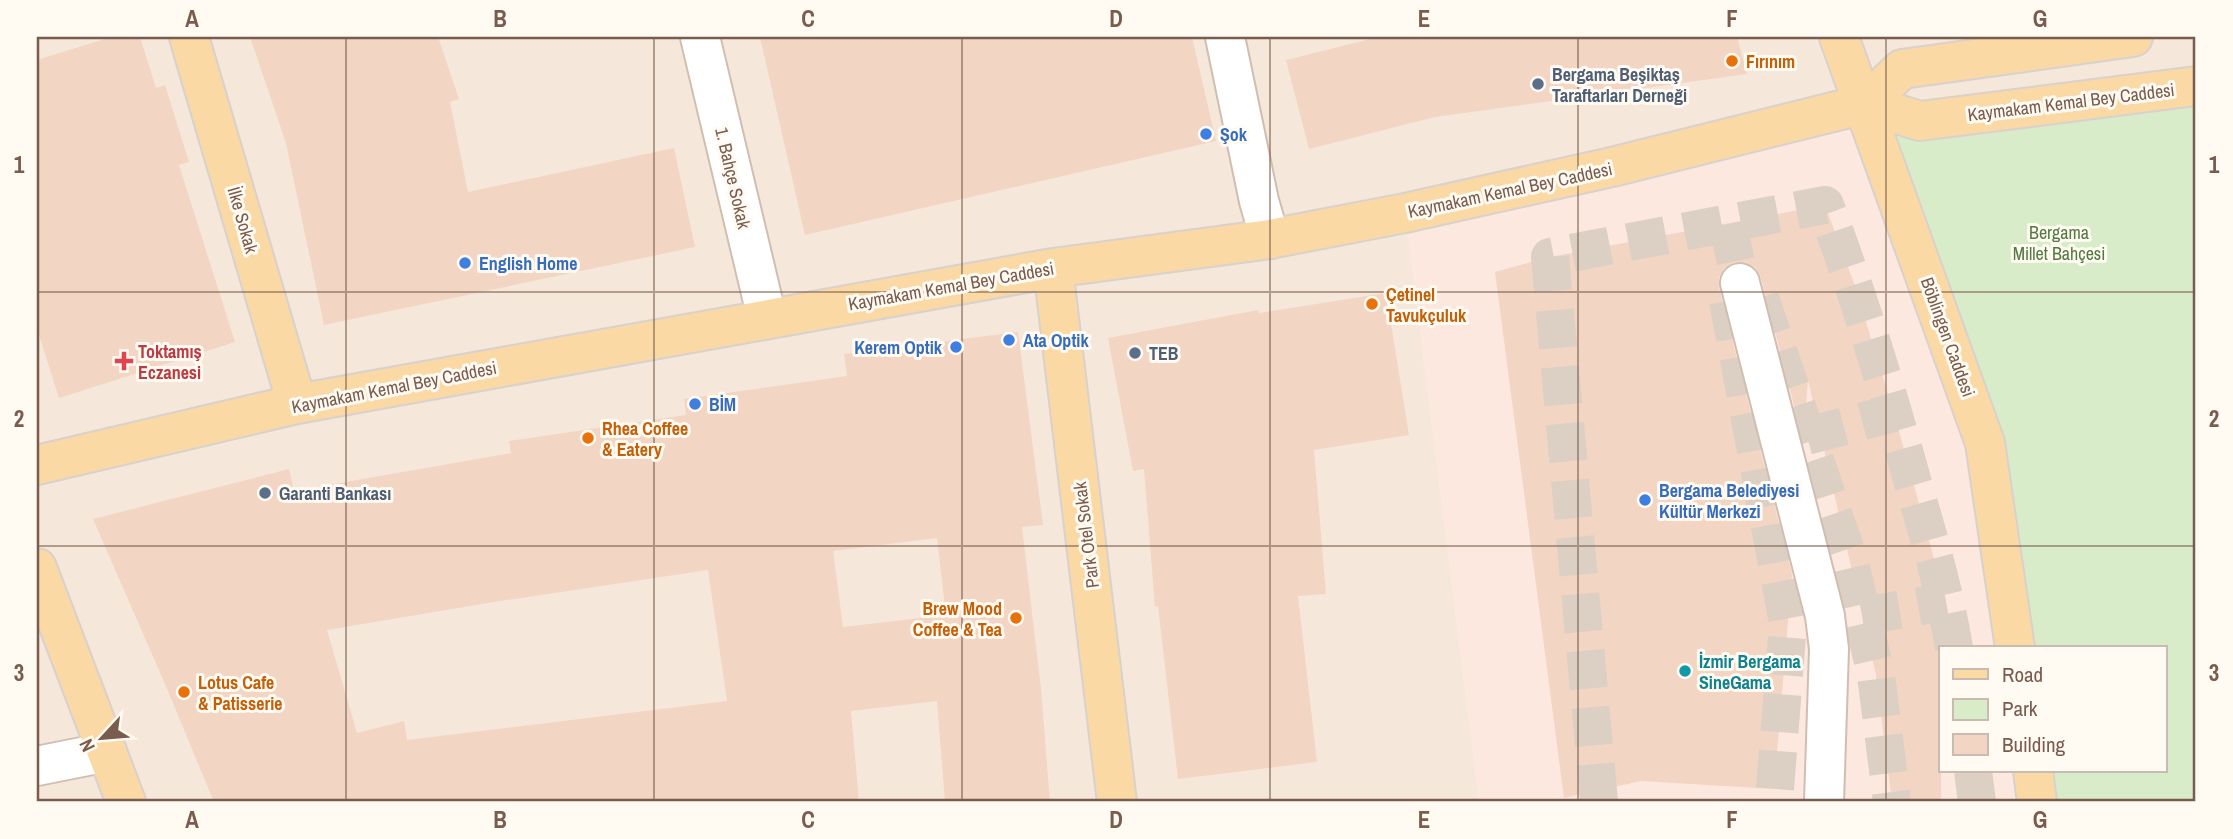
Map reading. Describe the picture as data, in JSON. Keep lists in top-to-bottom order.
{
  "streets": {
    "main road": [
      "Kaymakam Kemal Bey Caddesi",
      "İlke Sokak",
      "Böblingen Caddesi",
      "Park Otel Sokak"
    ],
    "street": ["1. Bahçe Sokak"]
  },
  "crossings": [
    ["Kaymakam Kemal Bey Caddesi", "1. Bahçe Sokak"],
    ["Kaymakam Kemal Bey Caddesi", "İlke Sokak"],
    ["Kaymakam Kemal Bey Caddesi", "Böblingen Caddesi"],
    ["Kaymakam Kemal Bey Caddesi", "Park Otel Sokak"]
  ],
  "parks": ["Bergama Millet Bahçesi"],
  "places": {
    "other": [
      "Fırınım",
      "Bergama Beşiktaş Taraftarları Derneği",
      "Şok",
      "English Home",
      "Çetinel Tavukçuluk",
      "Ata Optik",
      "Kerem Optik",
      "TEB",
      "BİM",
      "Rhea Coffee & Eatery",
      "Garanti Bankası",
      "Bergama Belediyesi Kültür Merkezi",
      "Brew Mood Coffee & Tea",
      "İzmir Bergama SineGama",
      "Lotus Cafe & Patisserie"
    ],
    "health": ["Toktamış Eczanesi"]
  },
  "legend": ["Road", "Park", "Building"],
  "north": "bottom left",
  "grid": {
    "columns": [
      "A",
      "B",
      "C",
      "D",
      "E",
      "F",
      "G"
    ],
    "rows": ["1", "2", "3"]
  }
}
